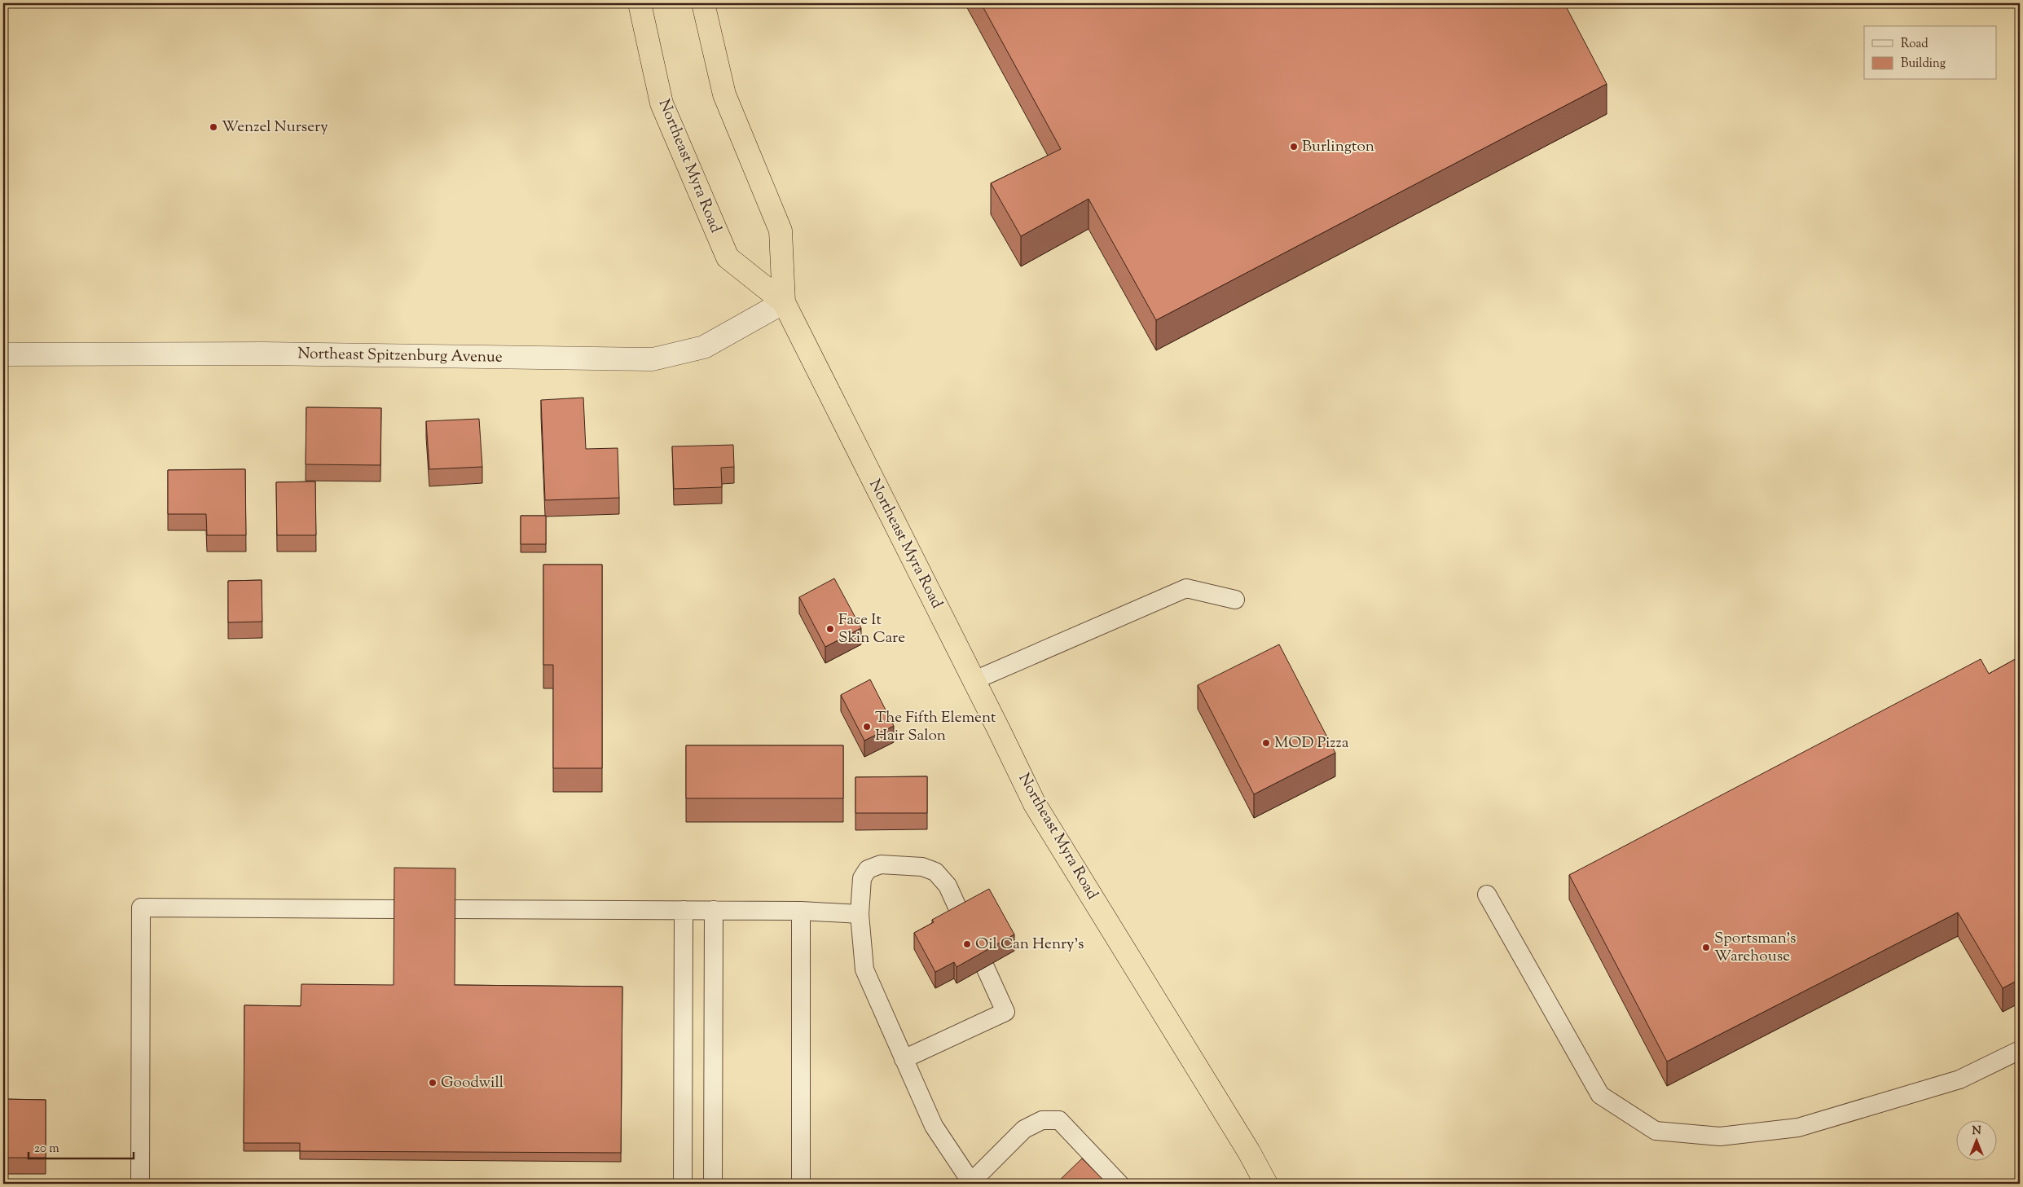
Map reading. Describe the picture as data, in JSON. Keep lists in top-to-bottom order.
{
  "streets": {
    "highway": ["Northeast Myra Road"],
    "street": ["Northeast Spitzenburg Avenue"]
  },
  "crossings": [
    ["Northeast Myra Road", "Northeast Spitzenburg Avenue"]
  ],
  "places": [
    "Wenzel Nursery",
    "Burlington",
    "Face It Skin Care",
    "The Fifth Element Hair Salon",
    "MOD Pizza",
    "Oil Can Henry's",
    "Sportsman's Warehouse",
    "Goodwill"
  ],
  "legend": ["Road", "Building"],
  "scale_bar": "20 m",
  "north": "top"
}
